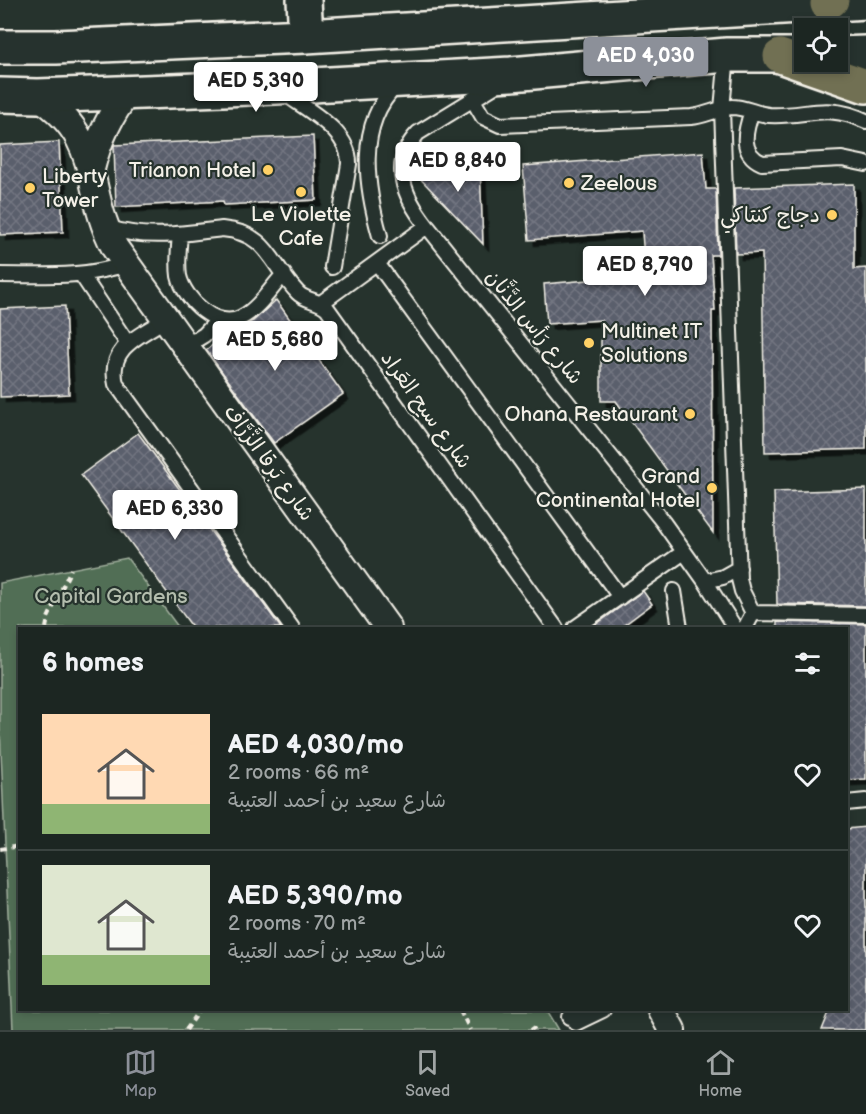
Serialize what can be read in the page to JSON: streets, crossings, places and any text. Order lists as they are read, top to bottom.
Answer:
{
  "streets": {
    "street": ["شارع بَرقا الزَّرَّاف"],
    "lane": ["شارع رَأس الدَّنَّان", "شارع سيح العَراد"]
  },
  "crossings": [
    ["شارع سيح العَراد", "شارع بَرقا الزَّرَّاف"]
  ],
  "parks": ["Capital Gardens"],
  "places": [
    "Trianon Hotel",
    "Zeelous",
    "Liberty Tower",
    "Le Violette Cafe",
    "دجاج كنتاكي",
    "Multinet IT Solutions",
    "Ohana Restaurant",
    "Grand Continental Hotel"
  ],
  "page": {
    "price": [
      "AED 4,030",
      "AED 5,390",
      "AED 8,840",
      "AED 8,790",
      "AED 5,680",
      "AED 6,330"
    ],
    "heading": "6 homes",
    "list": [
      {
        "name": "AED 4,030/mo",
        "note": "2 rooms · 66 m² · شارع سعيد بن أحمد العتيبة"
      },
      {
        "name": "AED 5,390/mo",
        "note": "2 rooms · 70 m² · شارع سعيد بن أحمد العتيبة"
      }
    ],
    "tabs": ["Map", "Saved", "Home"]
  }
}
